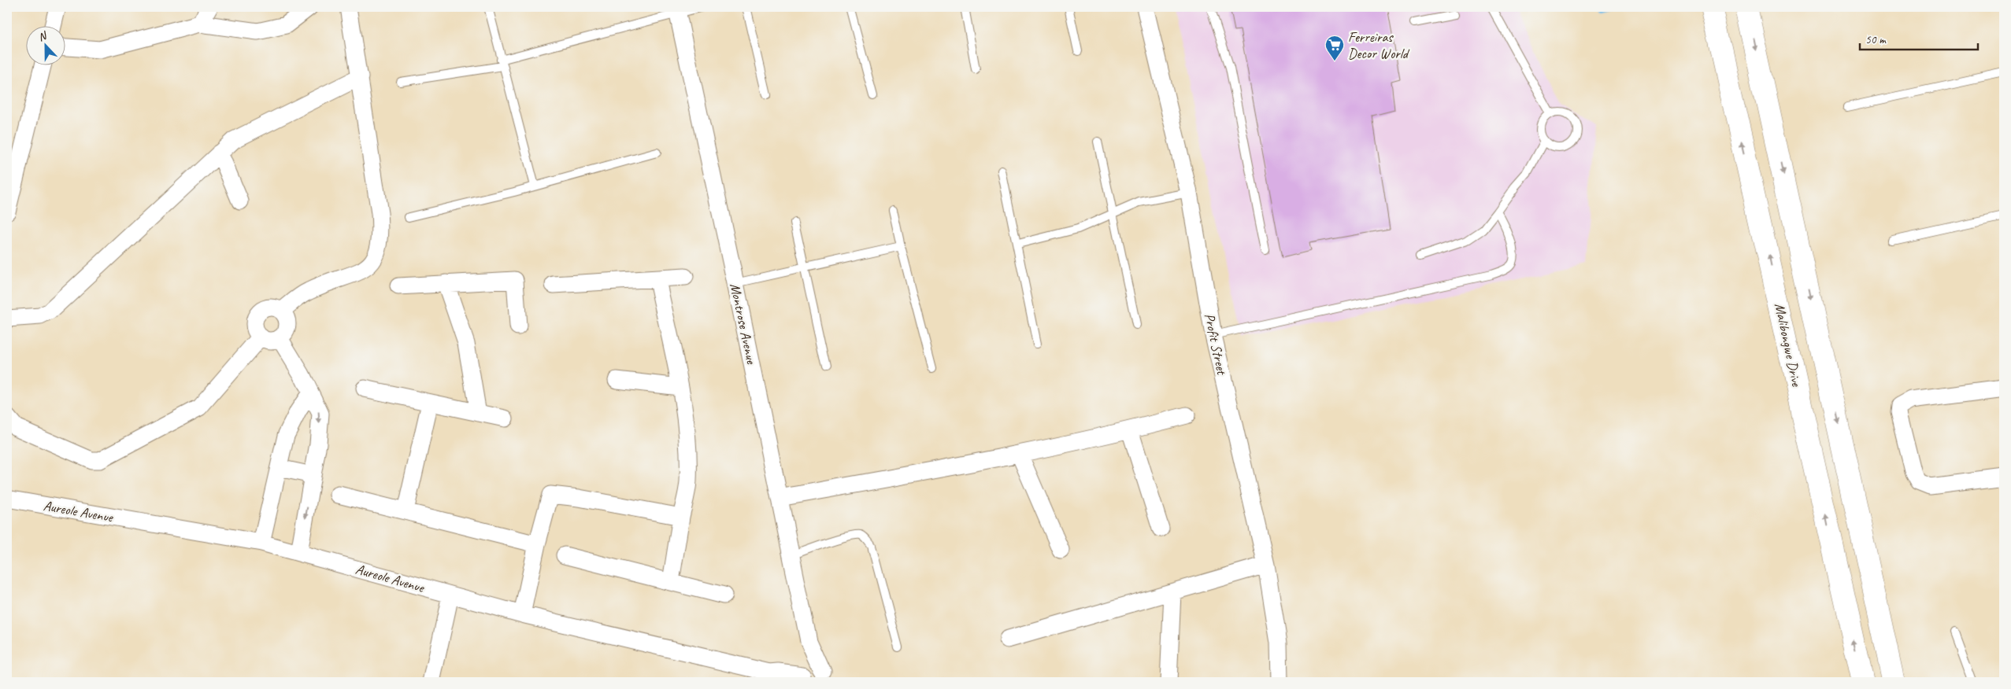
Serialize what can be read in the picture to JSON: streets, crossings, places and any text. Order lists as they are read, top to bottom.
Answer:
{
  "streets": {
    "main road": ["Malibongwe Drive"],
    "street": ["Montrose Avenue", "Profit Street", "Aureole Avenue"]
  },
  "crossings": [
    ["Montrose Avenue", "Aureole Avenue"]
  ],
  "places": {
    "supermarket": ["Ferreiras Decor World"]
  },
  "scale_bar": "50 m",
  "north": "top"
}
